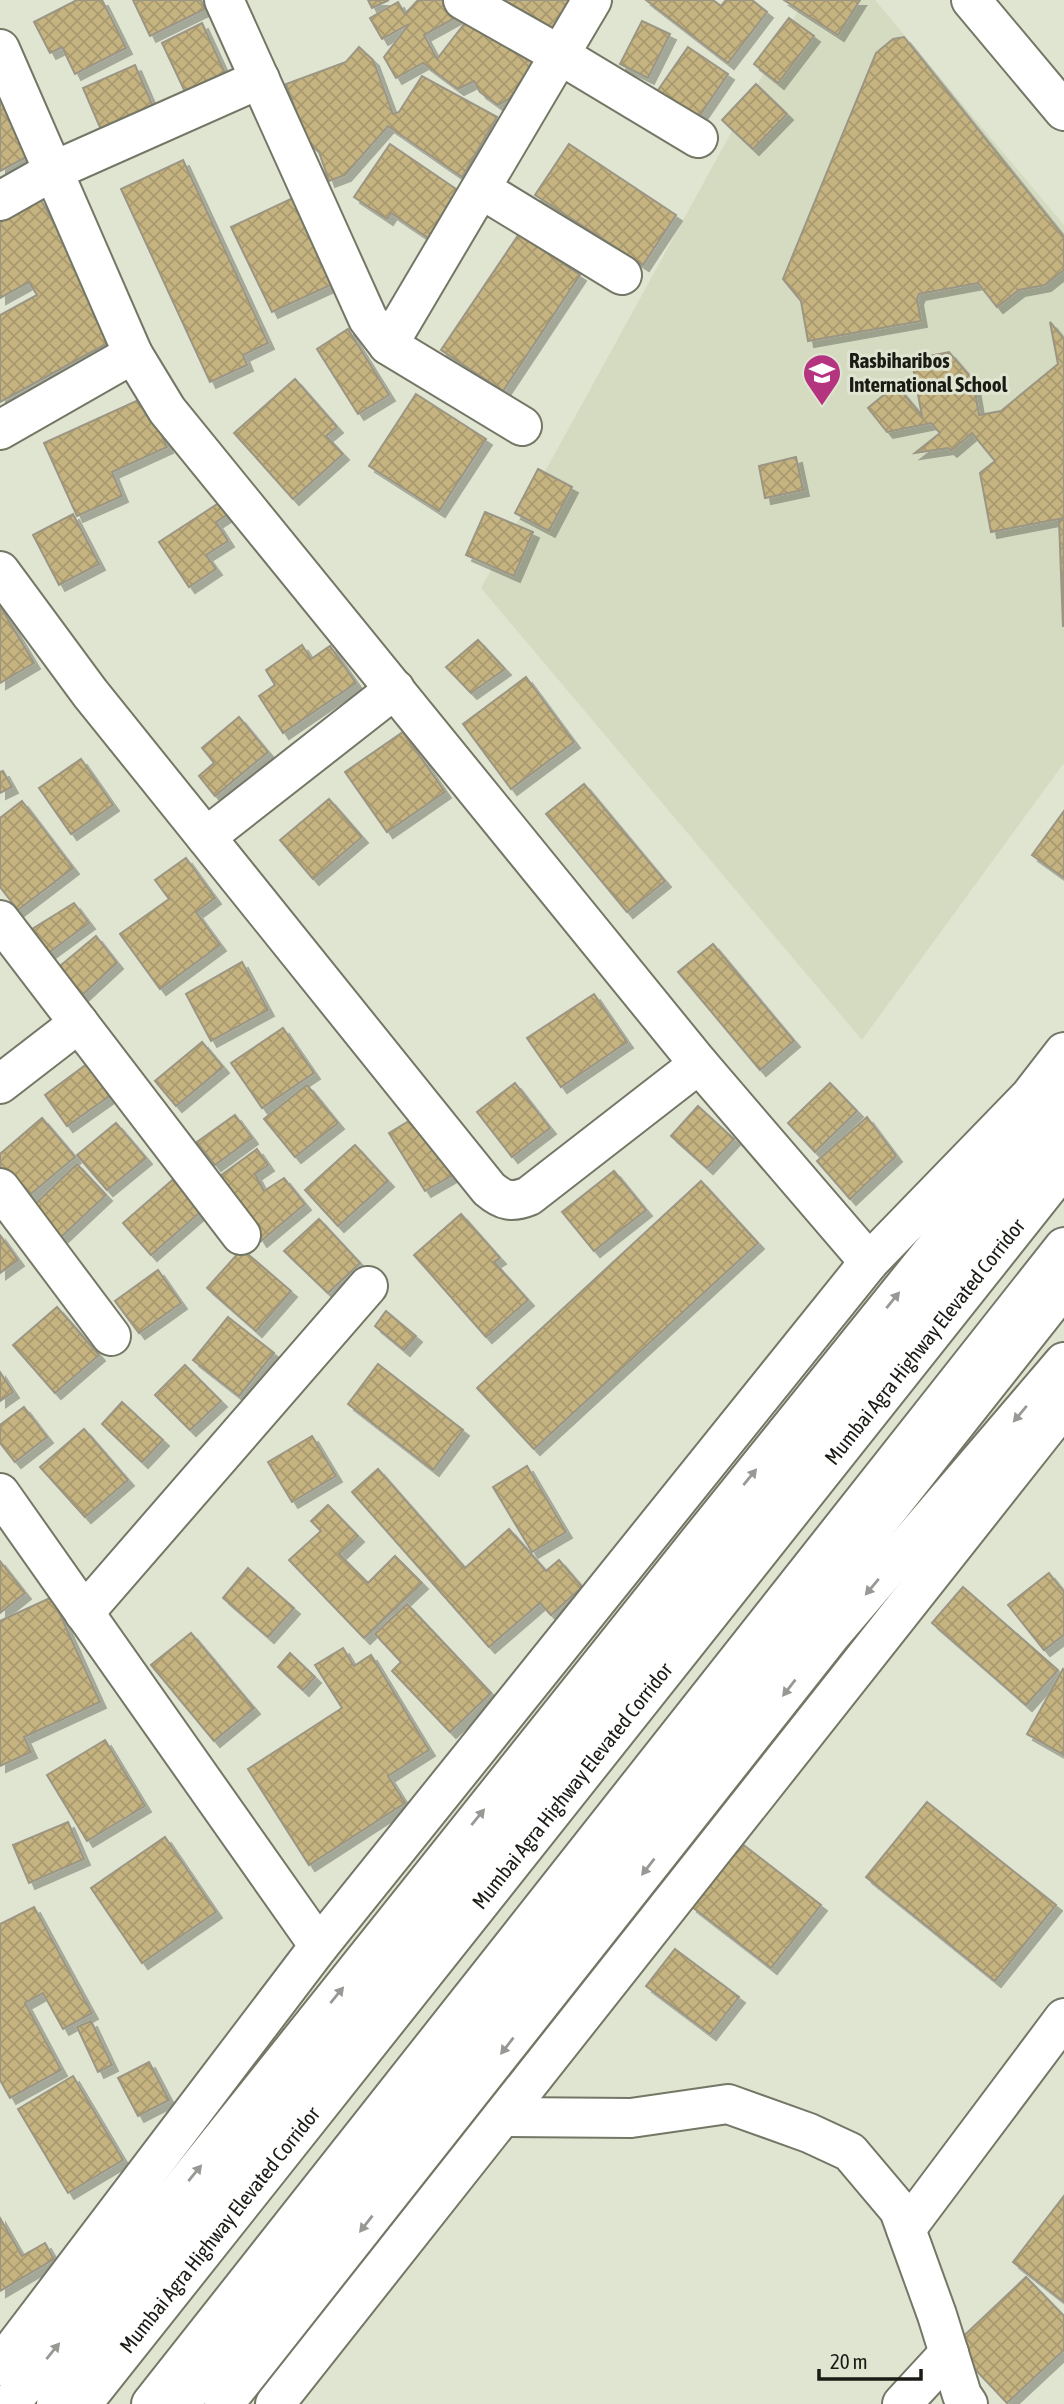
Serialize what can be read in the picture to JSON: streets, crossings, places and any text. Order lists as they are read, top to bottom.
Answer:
{
  "streets": {
    "main road": ["Mumbai Agra Highway Elevated Corridor"]
  },
  "places": {
    "school or university": ["Rasbiharibos International School"]
  },
  "scale_bar": "20 m"
}
